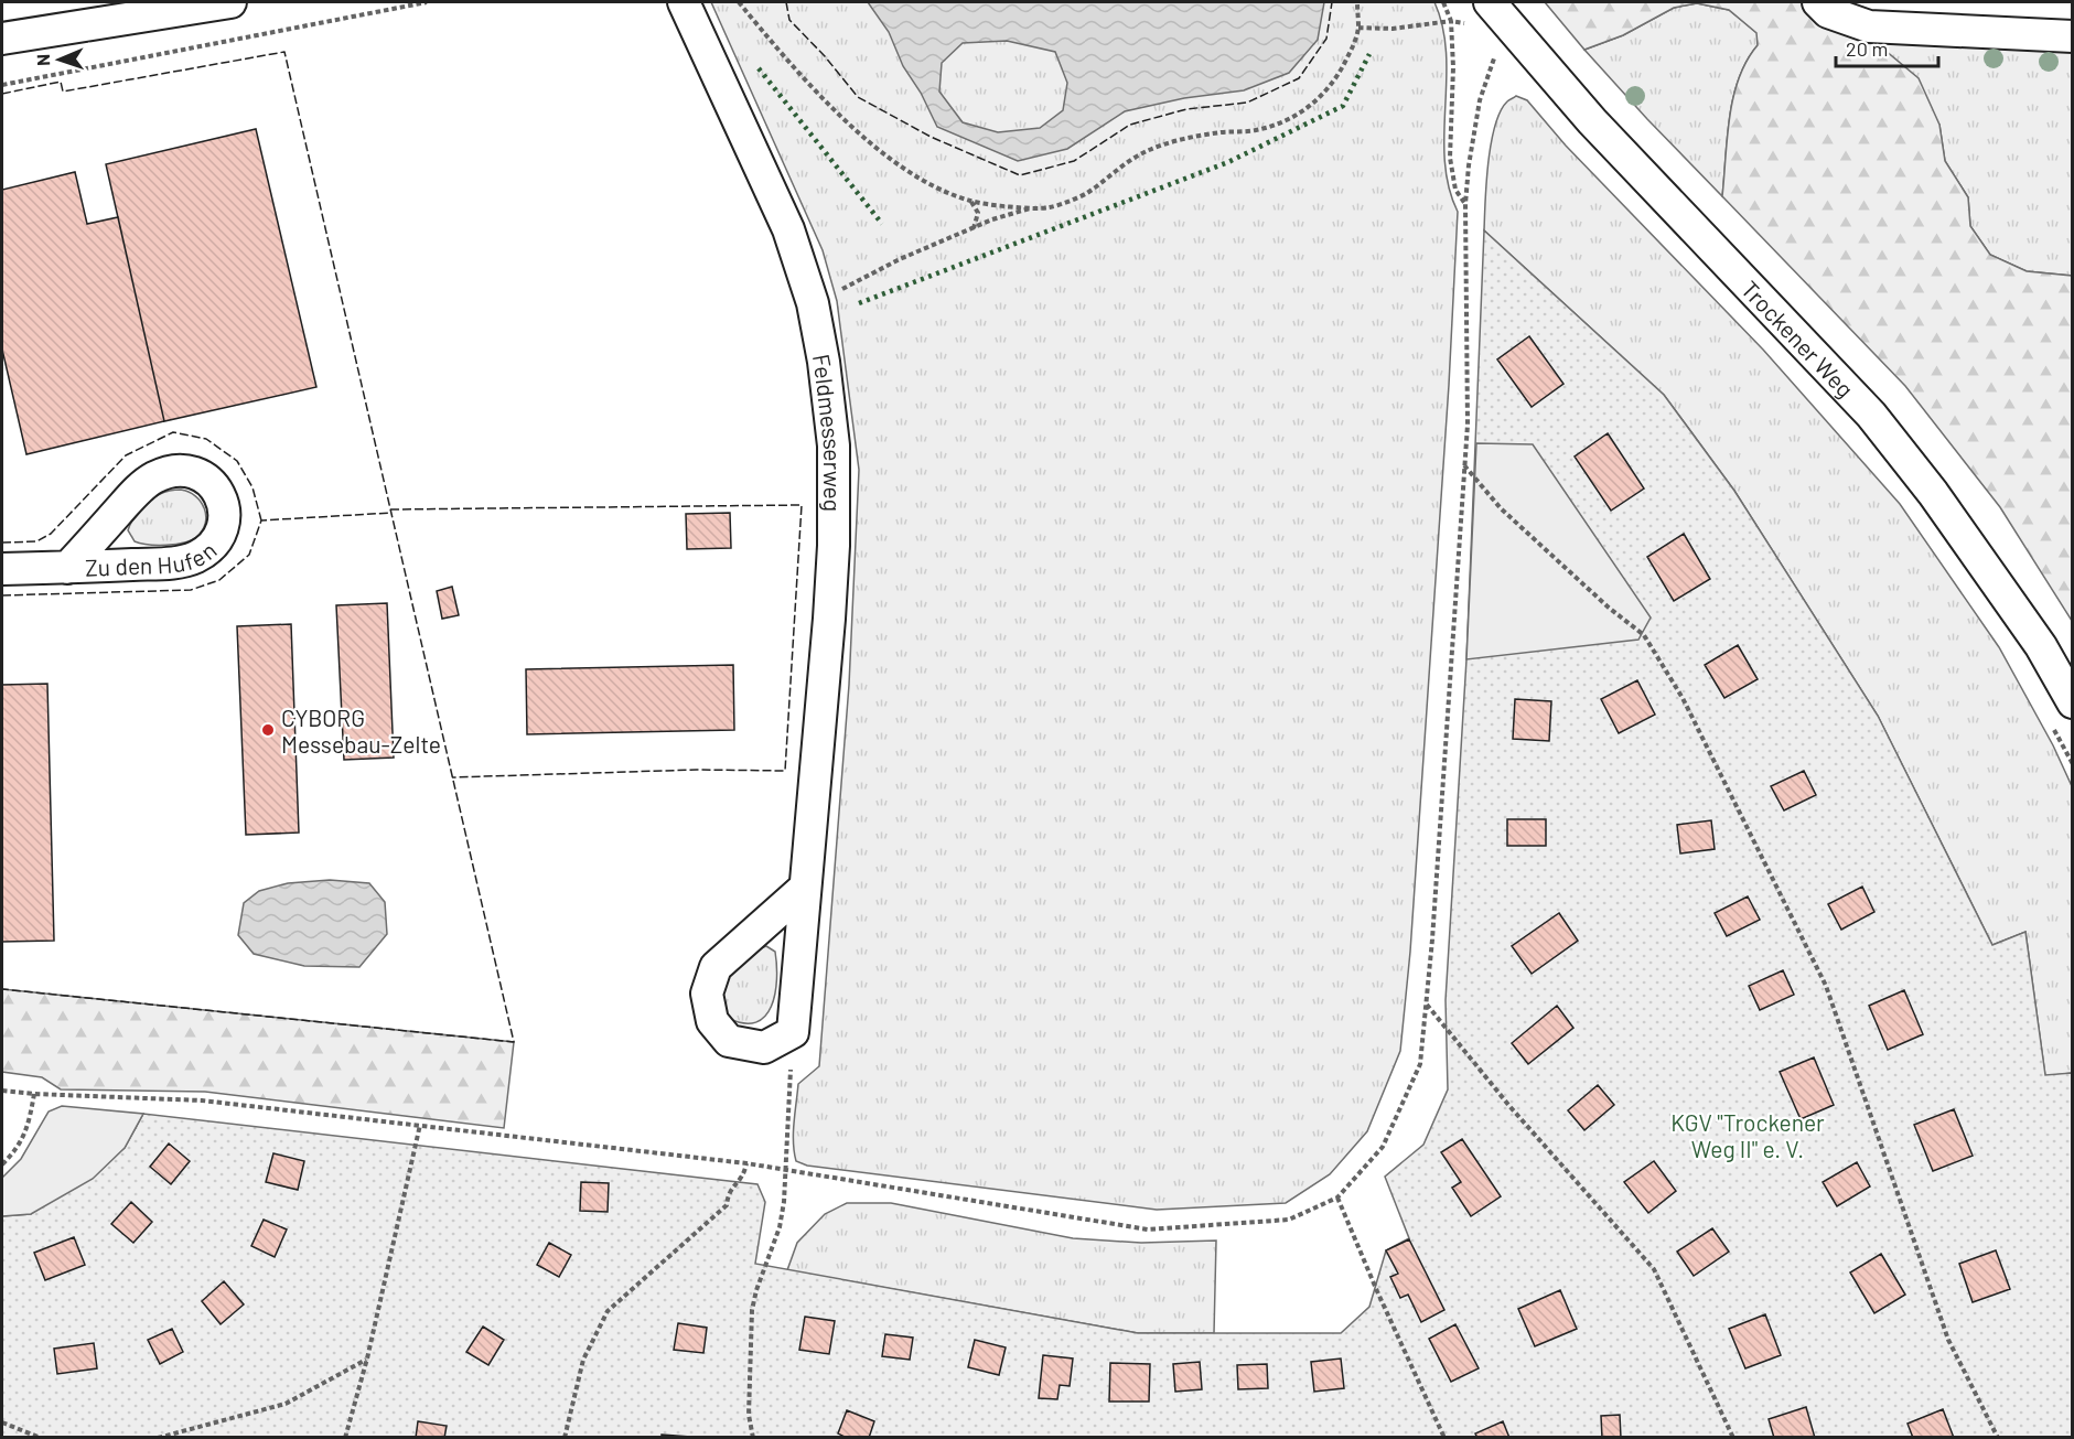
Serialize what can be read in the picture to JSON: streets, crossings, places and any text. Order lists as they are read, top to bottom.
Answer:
{
  "streets": {
    "street": ["Trockener Weg", "Feldmesserweg", "Zu den Hufen"]
  },
  "parks": ["KGV \"Trockener Weg II\" e. V."],
  "places": ["CYBORG Messebau-Zelte"],
  "scale_bar": "20 m",
  "north": "left"
}
